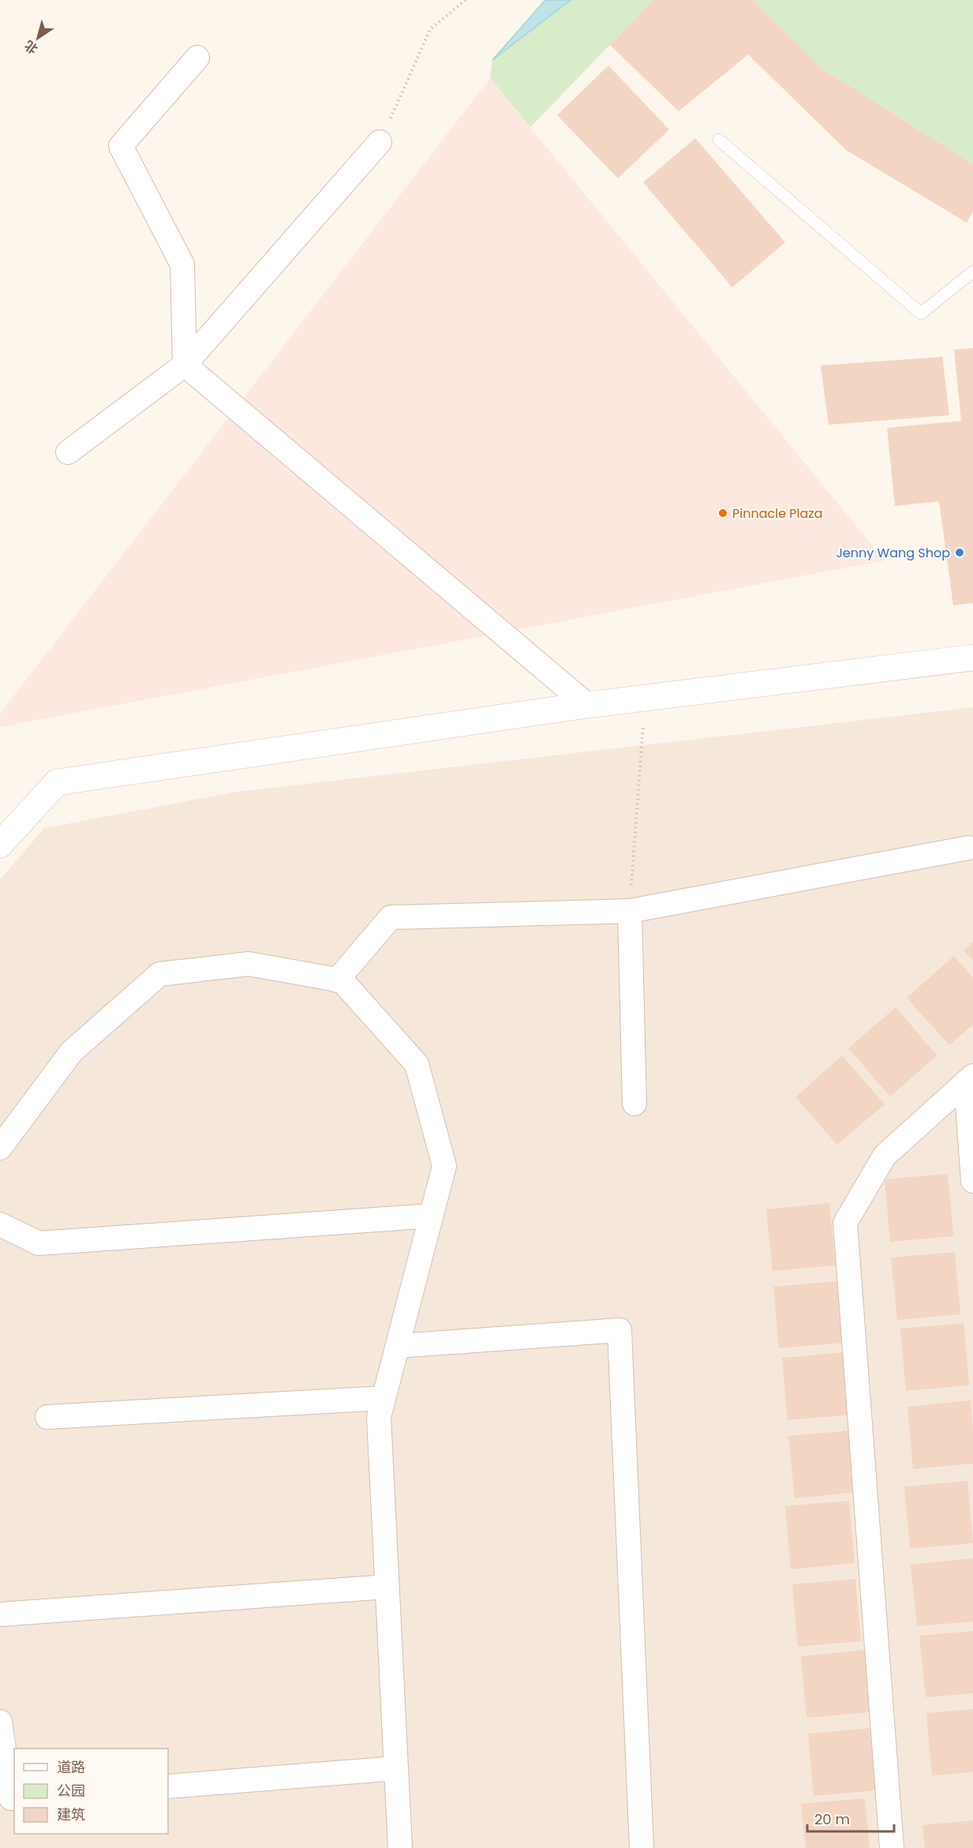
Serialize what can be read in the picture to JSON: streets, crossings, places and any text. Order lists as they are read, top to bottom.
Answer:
{
  "places": ["Pinnacle Plaza", "Jenny Wang Shop"],
  "legend": ["道路", "公园", "建筑"],
  "scale_bar": "20 m",
  "north": "bottom left"
}
